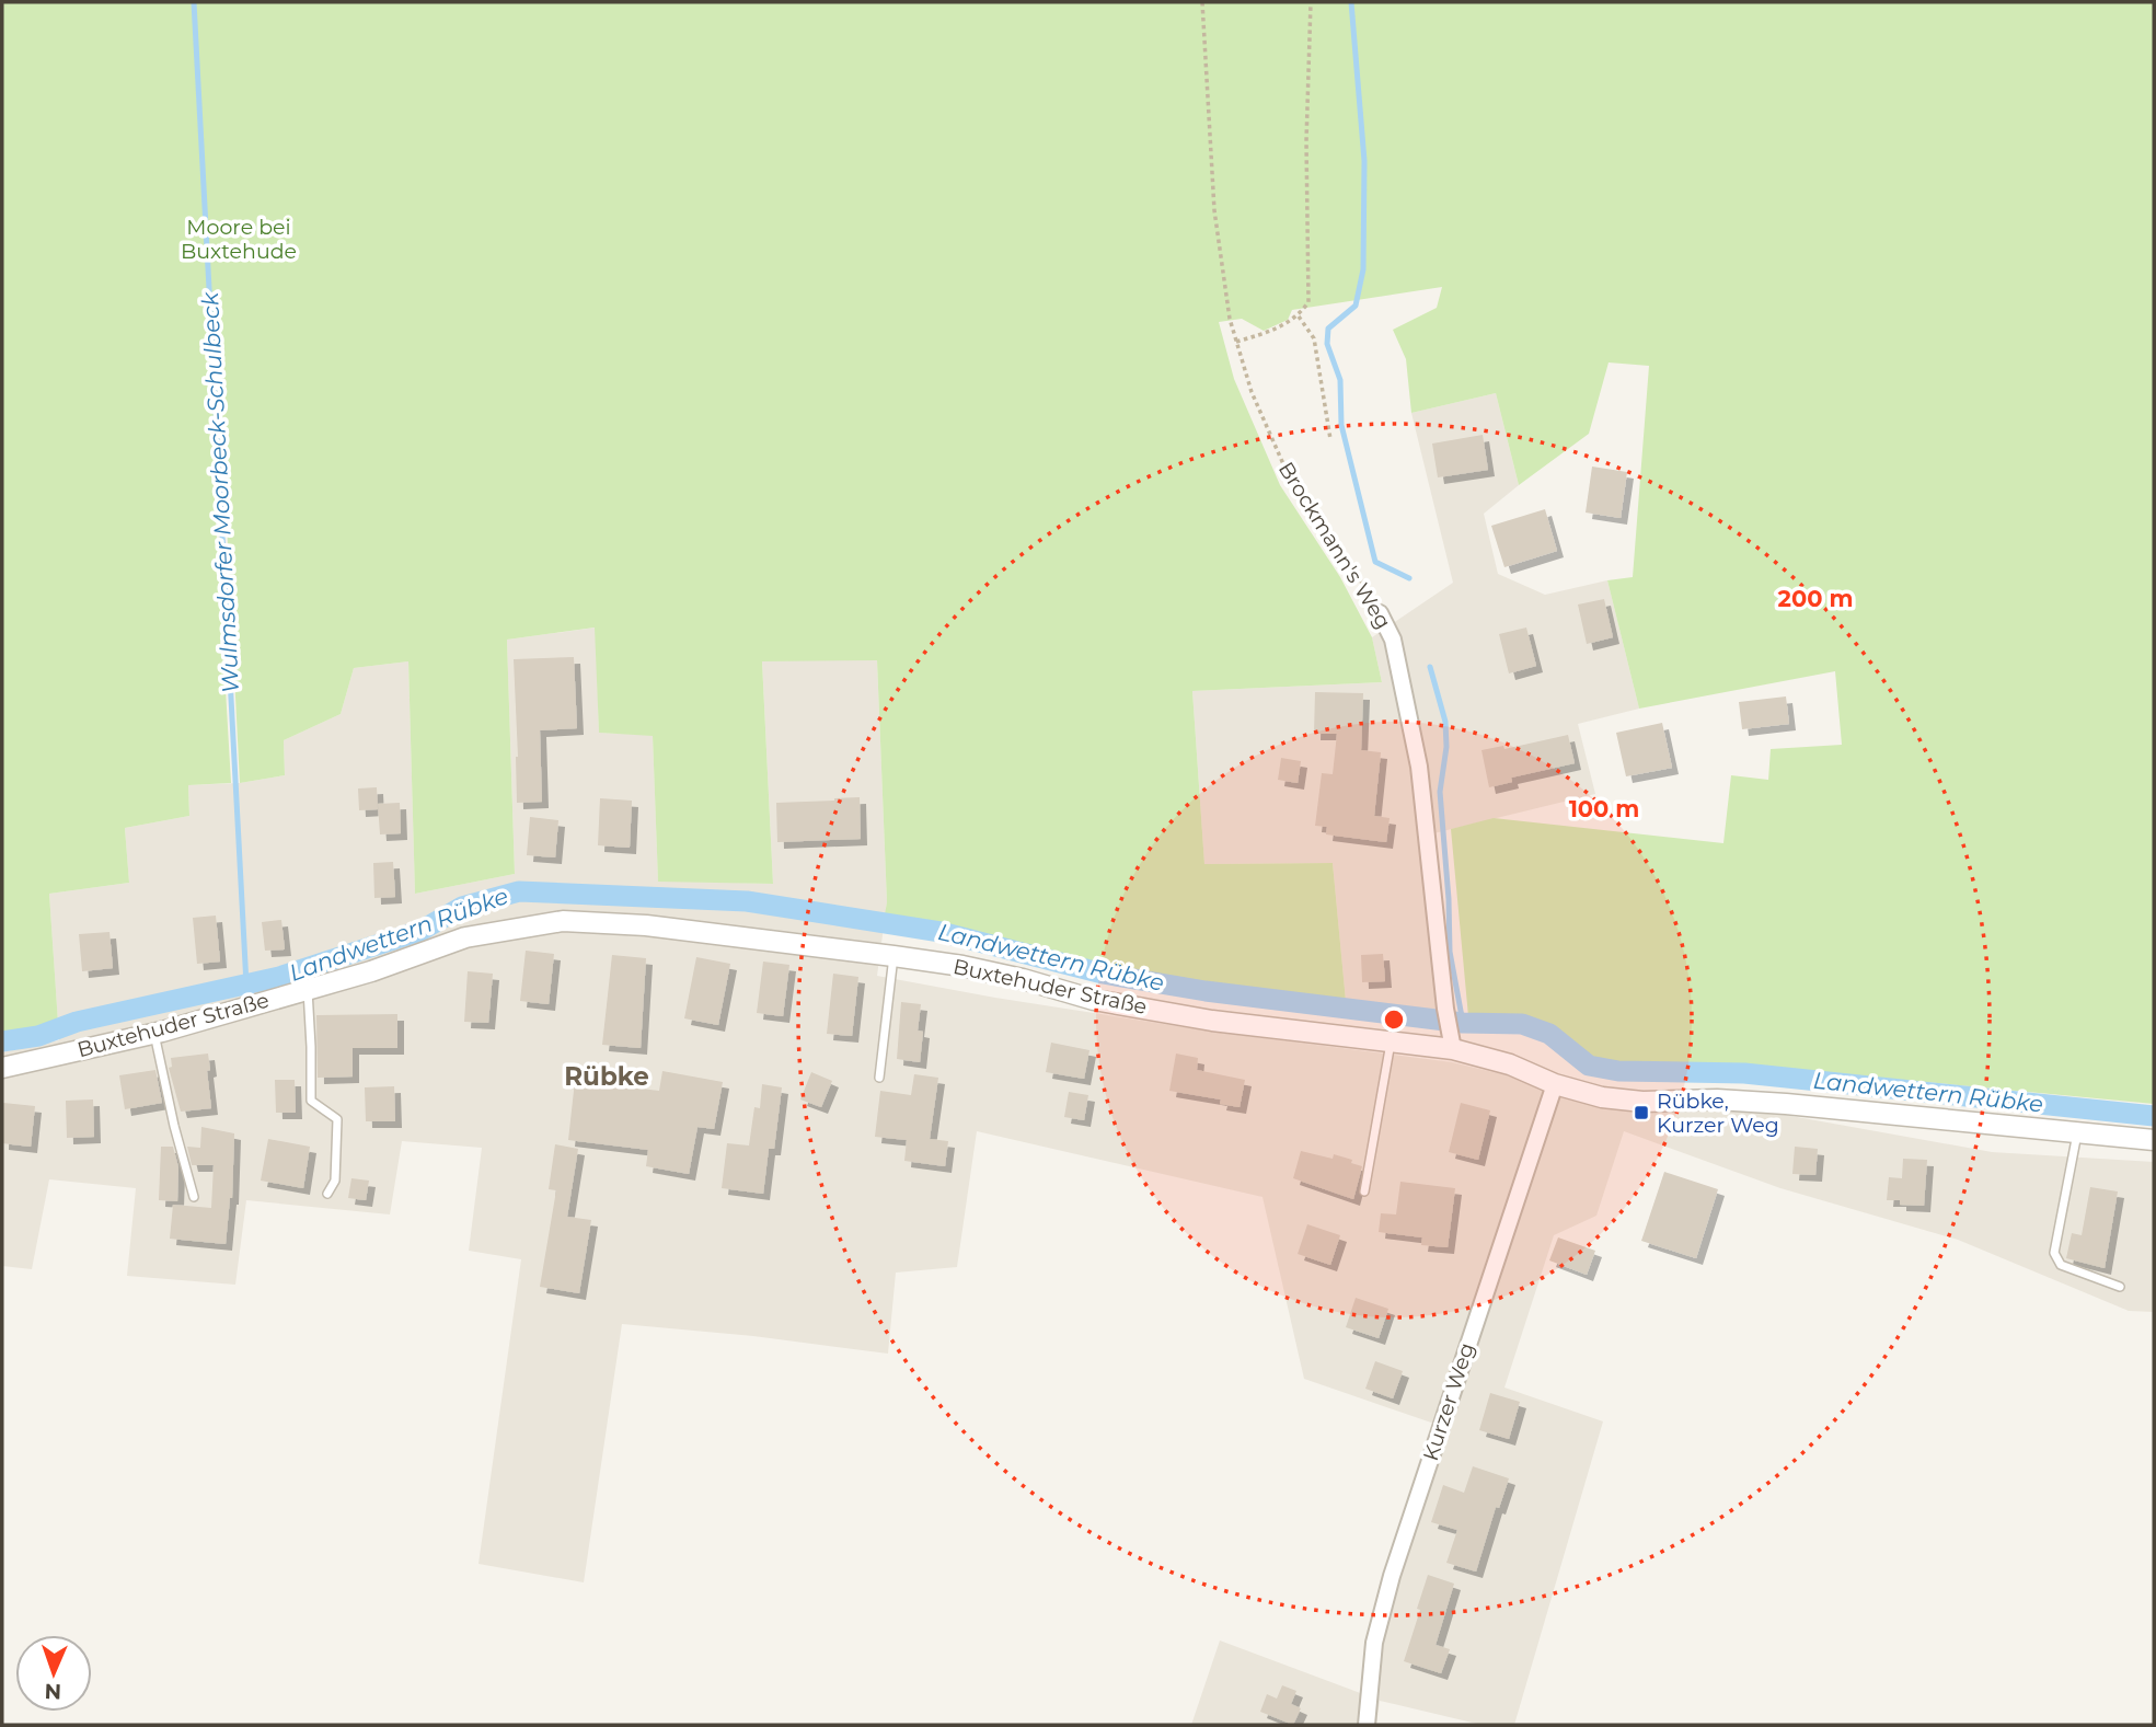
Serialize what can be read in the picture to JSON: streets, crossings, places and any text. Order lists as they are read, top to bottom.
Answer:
{
  "streets": {
    "street": ["Brockmann's Weg", "Buxtehuder Straße", "Kurzer Weg"]
  },
  "crossings": [
    ["Brockmann's Weg", "Buxtehuder Straße"],
    ["Buxtehuder Straße", "Kurzer Weg"]
  ],
  "districts": ["Rübke"],
  "water": ["Wulmsdorfer Moorbeck-Schulbeck", "Landwettern Rübke"],
  "parks": ["Moore bei Buxtehude"],
  "places": {
    "transit": ["Rübke, Kurzer Weg"]
  },
  "north": "bottom",
  "rings": ["200 m", "100 m"]
}
